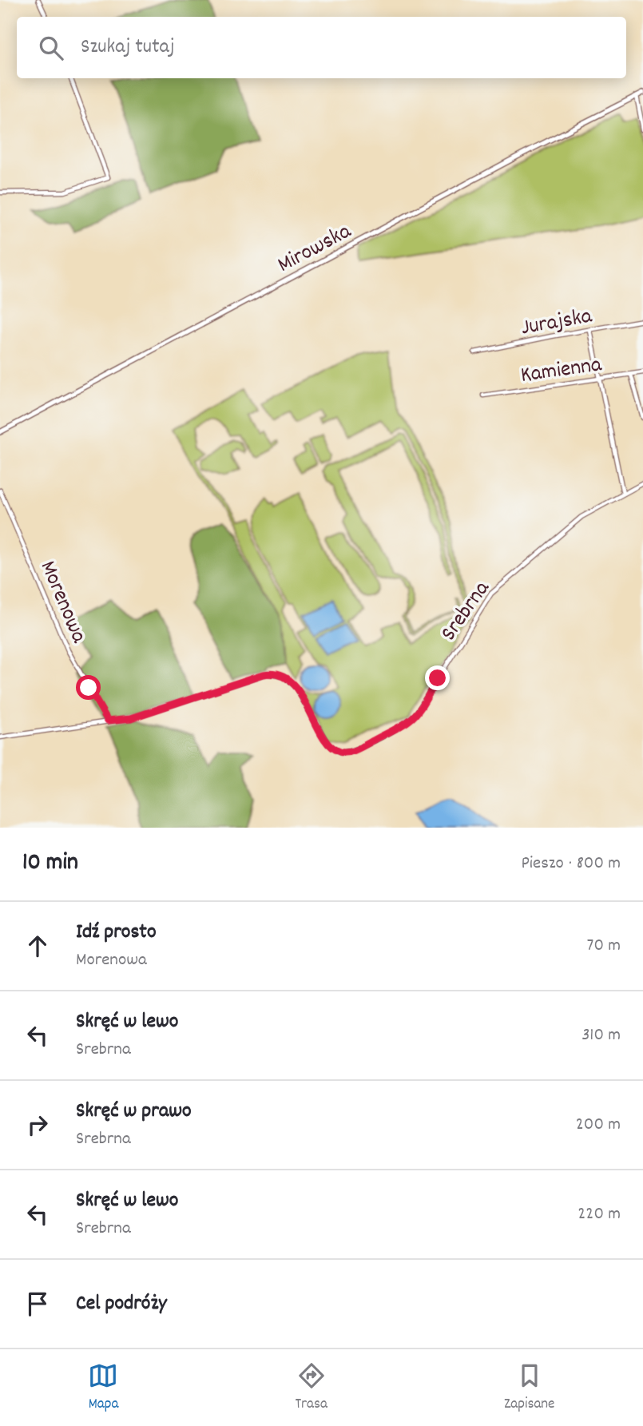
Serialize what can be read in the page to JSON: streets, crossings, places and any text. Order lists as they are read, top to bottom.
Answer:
{
  "streets": {
    "street": [
      "Mirowska",
      "Jurajska",
      "Kamienna",
      "Morenowa",
      "Srebrna"
    ]
  },
  "crossings": [
    ["Morenowa", "Srebrna"]
  ],
  "page": {
    "search": "Szukaj tutaj",
    "heading": ["10 min", "Pieszo · 800 m"],
    "list": [
      ["Idź prosto", "Morenowa", "70 m"],
      ["Skręć w lewo", "Srebrna", "310 m"],
      ["Skręć w prawo", "Srebrna", "200 m"],
      ["Skręć w lewo", "Srebrna", "220 m"],
      "Cel podróży"
    ],
    "nav": ["Mapa", "Trasa", "Zapisane"]
  }
}
